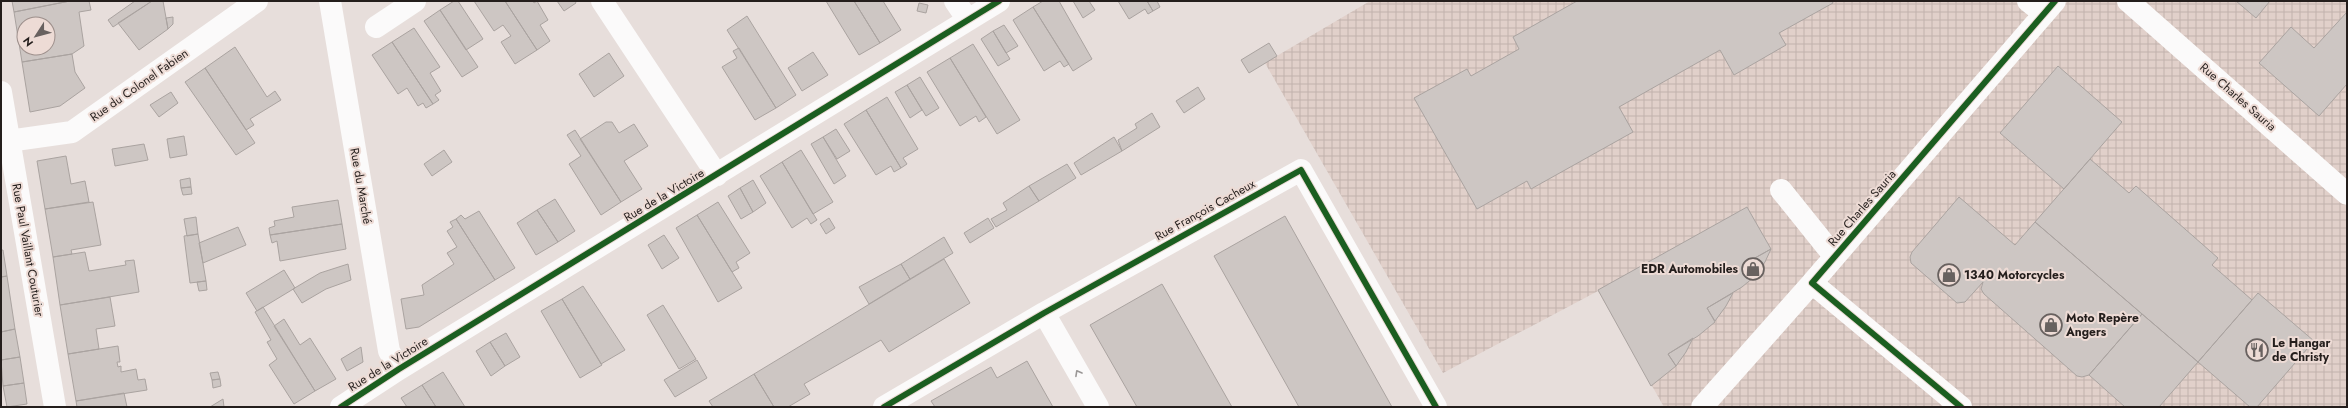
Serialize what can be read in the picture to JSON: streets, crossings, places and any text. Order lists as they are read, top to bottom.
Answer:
{
  "streets": {
    "street": [
      "Rue du Colonel Fabien",
      "Rue Charles Sauria",
      "Rue du Marché",
      "Rue de la Victoire",
      "Rue François Cacheux",
      "Rue Paul Vaillant Couturier"
    ]
  },
  "crossings": [
    ["Rue du Colonel Fabien", "Rue Paul Vaillant Couturier"],
    ["Rue du Marché", "Rue de la Victoire"]
  ],
  "places": {
    "shop": ["EDR Automobiles", "1340 Motorcycles", "Moto Repère Angers"],
    "restaurant": ["Le Hangar de Christy"]
  },
  "north": "bottom left"
}
